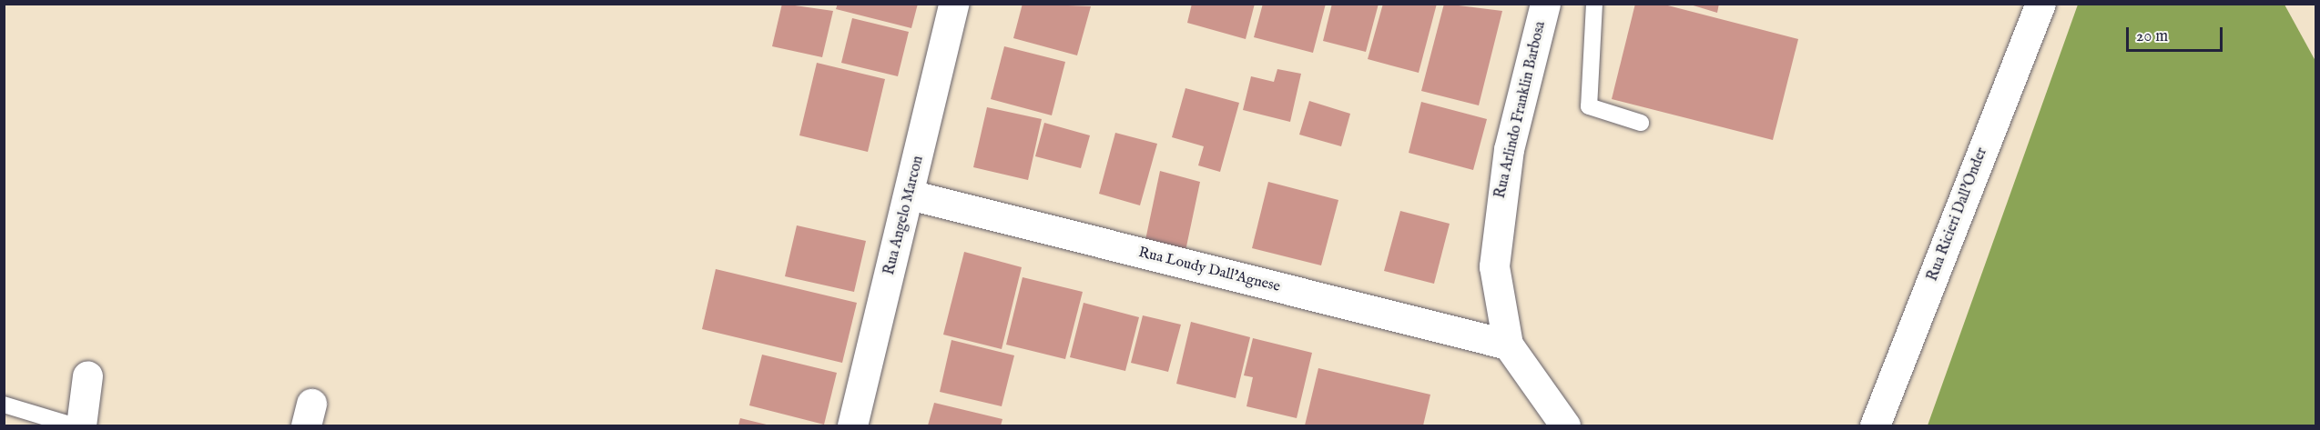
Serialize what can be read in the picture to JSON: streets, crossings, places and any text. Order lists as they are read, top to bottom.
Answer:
{
  "streets": {
    "street": [
      "Rua Arlindo Franklin Barbosa",
      "Rua Ricieri Dall'Onder",
      "Rua Angelo Marcon",
      "Rua Loudy Dall'Agnese"
    ]
  },
  "crossings": [
    ["Rua Arlindo Franklin Barbosa", "Rua Loudy Dall'Agnese"],
    ["Rua Angelo Marcon", "Rua Loudy Dall'Agnese"]
  ],
  "scale_bar": "20 m"
}
